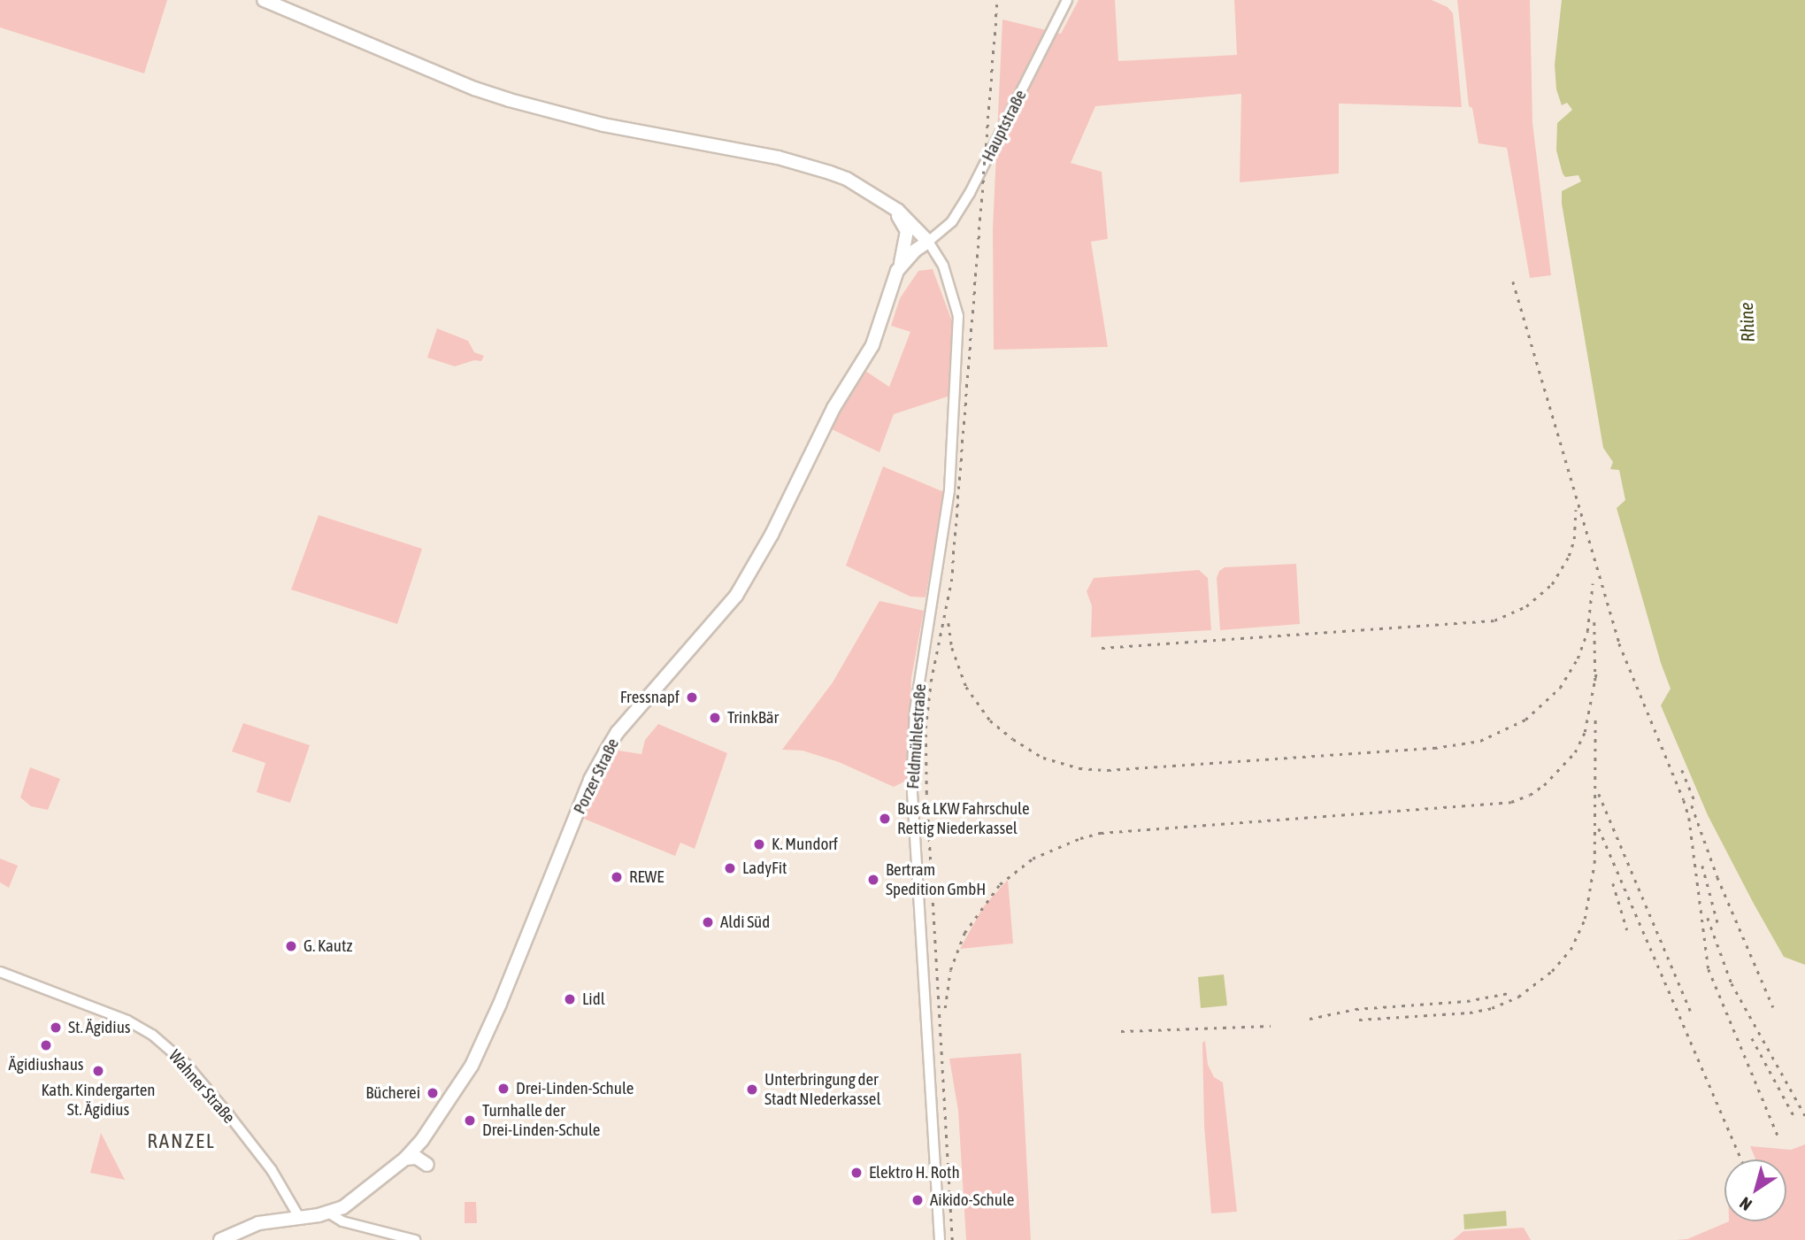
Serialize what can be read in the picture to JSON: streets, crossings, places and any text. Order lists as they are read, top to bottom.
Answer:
{
  "streets": {
    "main road": ["Porzer Straße"],
    "street": ["Hauptstraße", "Feldmühlestraße", "Wahner Straße"]
  },
  "crossings": [
    ["Hauptstraße", "Feldmühlestraße"],
    ["Hauptstraße", "Porzer Straße"],
    ["Feldmühlestraße", "Porzer Straße"],
    ["Porzer Straße", "Wahner Straße"]
  ],
  "districts": ["RANZEL"],
  "water": ["Rhine"],
  "places": [
    "Fressnapf",
    "TrinkBär",
    "Bus & LKW Fahrschule Rettig Niederkassel",
    "K. Mundorf",
    "LadyFit",
    "REWE",
    "Bertram Spedition GmbH",
    "Aldi Süd",
    "G. Kautz",
    "Lidl",
    "St. Ägidius",
    "Ägidiushaus",
    "Kath. Kindergarten St. Ägidius",
    "Drei-Linden-Schule",
    "Unterbringung der Stadt NIederkassel",
    "Bücherei",
    "Turnhalle der Drei-Linden-Schule",
    "Elektro H. Roth",
    "Aikido-Schule"
  ],
  "north": "bottom left"
}
